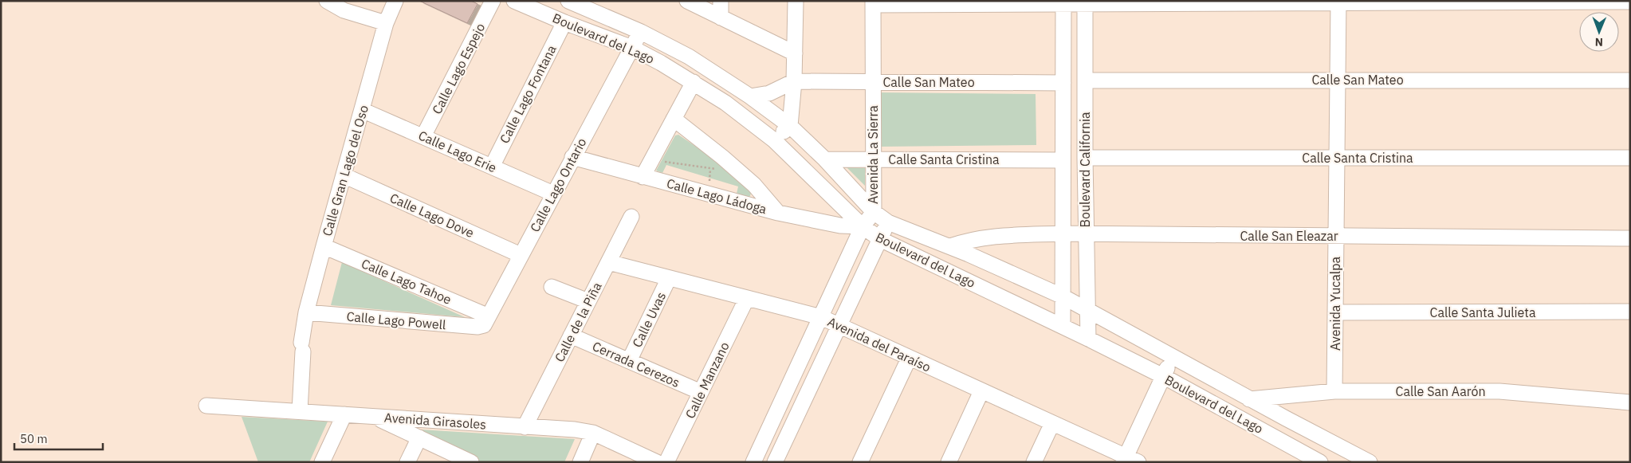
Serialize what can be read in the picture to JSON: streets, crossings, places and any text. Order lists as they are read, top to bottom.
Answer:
{
  "streets": {
    "street": [
      "Boulevard del Lago",
      "Calle Lago Espejo",
      "Calle San Mateo",
      "Calle Lago Fontana",
      "Calle Lago Erie",
      "Avenida La Sierra",
      "Calle Santa Cristina",
      "Boulevard California",
      "Calle Gran Lago del Oso",
      "Calle Lago Ontario",
      "Calle Lago Ládoga",
      "Calle Lago Dove",
      "Calle San Eleazar",
      "Calle Lago Tahoe",
      "Avenida Yucalpa",
      "Calle Santa Julieta",
      "Calle Uvas",
      "Calle Lago Powell",
      "Calle de la Piña",
      "Avenida del Paraíso",
      "Cerrada Cerezos",
      "Calle Manzano",
      "Calle San Aarón",
      "Avenida Girasoles"
    ]
  },
  "crossings": [
    ["Boulevard del Lago", "Calle Lago Fontana"],
    ["Boulevard del Lago", "Avenida La Sierra"],
    ["Boulevard del Lago", "Calle Santa Cristina"],
    ["Boulevard del Lago", "Boulevard California"],
    ["Boulevard del Lago", "Calle Lago Ontario"],
    ["Boulevard del Lago", "Calle Lago Ládoga"],
    ["Boulevard del Lago", "Calle San Eleazar"],
    ["Boulevard del Lago", "Calle San Aarón"],
    ["Calle Lago Espejo", "Calle Lago Erie"],
    ["Calle San Mateo", "Avenida La Sierra"],
    ["Calle San Mateo", "Boulevard California"],
    ["Calle San Mateo", "Avenida Yucalpa"],
    ["Calle Lago Fontana", "Calle Lago Erie"],
    ["Calle Lago Erie", "Calle Gran Lago del Oso"],
    ["Calle Lago Erie", "Calle Lago Ontario"],
    ["Avenida La Sierra", "Calle Santa Cristina"],
    ["Calle Santa Cristina", "Boulevard California"],
    ["Calle Santa Cristina", "Avenida Yucalpa"],
    ["Boulevard California", "Calle San Eleazar"],
    ["Calle Gran Lago del Oso", "Calle Lago Dove"],
    ["Calle Gran Lago del Oso", "Calle Lago Tahoe"],
    ["Calle Gran Lago del Oso", "Calle Lago Powell"],
    ["Calle Gran Lago del Oso", "Avenida Girasoles"],
    ["Calle Lago Ontario", "Calle Lago Ládoga"],
    ["Calle Lago Ontario", "Calle Lago Dove"],
    ["Calle Lago Ontario", "Calle Lago Tahoe"],
    ["Calle Lago Ontario", "Calle Lago Powell"],
    ["Calle San Eleazar", "Avenida Yucalpa"],
    ["Calle Lago Tahoe", "Calle Lago Powell"],
    ["Avenida Yucalpa", "Calle Santa Julieta"],
    ["Avenida Yucalpa", "Calle San Aarón"],
    ["Calle Uvas", "Avenida del Paraíso"],
    ["Calle Uvas", "Cerrada Cerezos"],
    ["Calle de la Piña", "Avenida del Paraíso"],
    ["Calle de la Piña", "Cerrada Cerezos"],
    ["Calle de la Piña", "Avenida Girasoles"],
    ["Avenida del Paraíso", "Calle Manzano"],
    ["Cerrada Cerezos", "Calle Manzano"]
  ],
  "scale_bar": "50 m",
  "north": "bottom"
}
